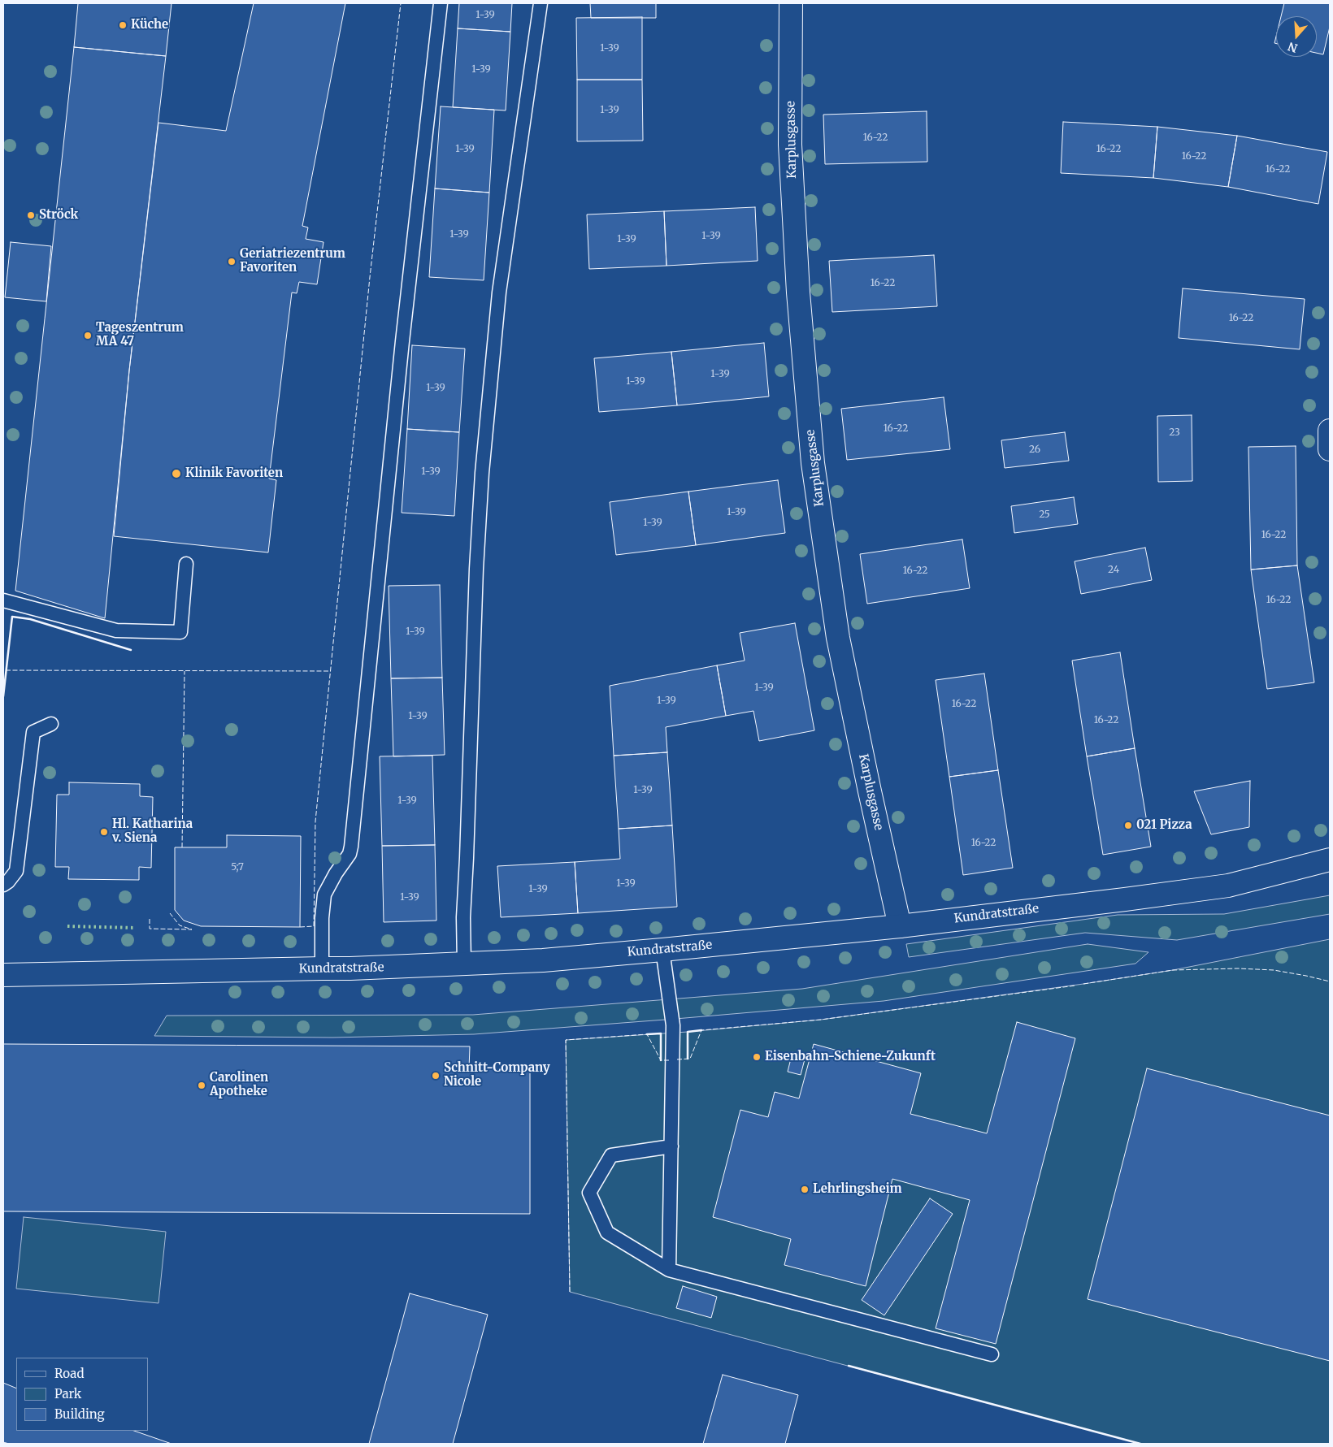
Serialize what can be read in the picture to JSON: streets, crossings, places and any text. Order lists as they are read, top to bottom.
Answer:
{
  "streets": {
    "street": ["Karplusgasse", "Kundratstraße"]
  },
  "crossings": [
    ["Karplusgasse", "Kundratstraße"]
  ],
  "places": [
    "Küche",
    "Ströck",
    "Geriatriezentrum Favoriten",
    "Tageszentrum MA 47",
    "Klinik Favoriten",
    "021 Pizza",
    "Hl. Katharina v. Siena",
    "Eisenbahn-Schiene-Zukunft",
    "Schnitt-Company Nicole",
    "Carolinen Apotheke",
    "Lehrlingsheim"
  ],
  "house_numbers": [
    "1-39",
    "1-39",
    "1-39",
    "1-39",
    "16-22",
    "1-39",
    "16-22",
    "16-22",
    "16-22",
    "1-39",
    "1-39",
    "1-39",
    "16-22",
    "16-22",
    "1-39",
    "1-39",
    "1-39",
    "16-22",
    "23",
    "26",
    "1-39",
    "1-39",
    "25",
    "1-39",
    "16-22",
    "24",
    "16-22",
    "16-22",
    "1-39",
    "1-39",
    "1-39",
    "16-22",
    "1-39",
    "16-22",
    "1-39",
    "1-39",
    "16-22",
    "5;7",
    "1-39",
    "1-39",
    "1-39"
  ],
  "legend": ["Road", "Park", "Building"],
  "north": "bottom"
}
